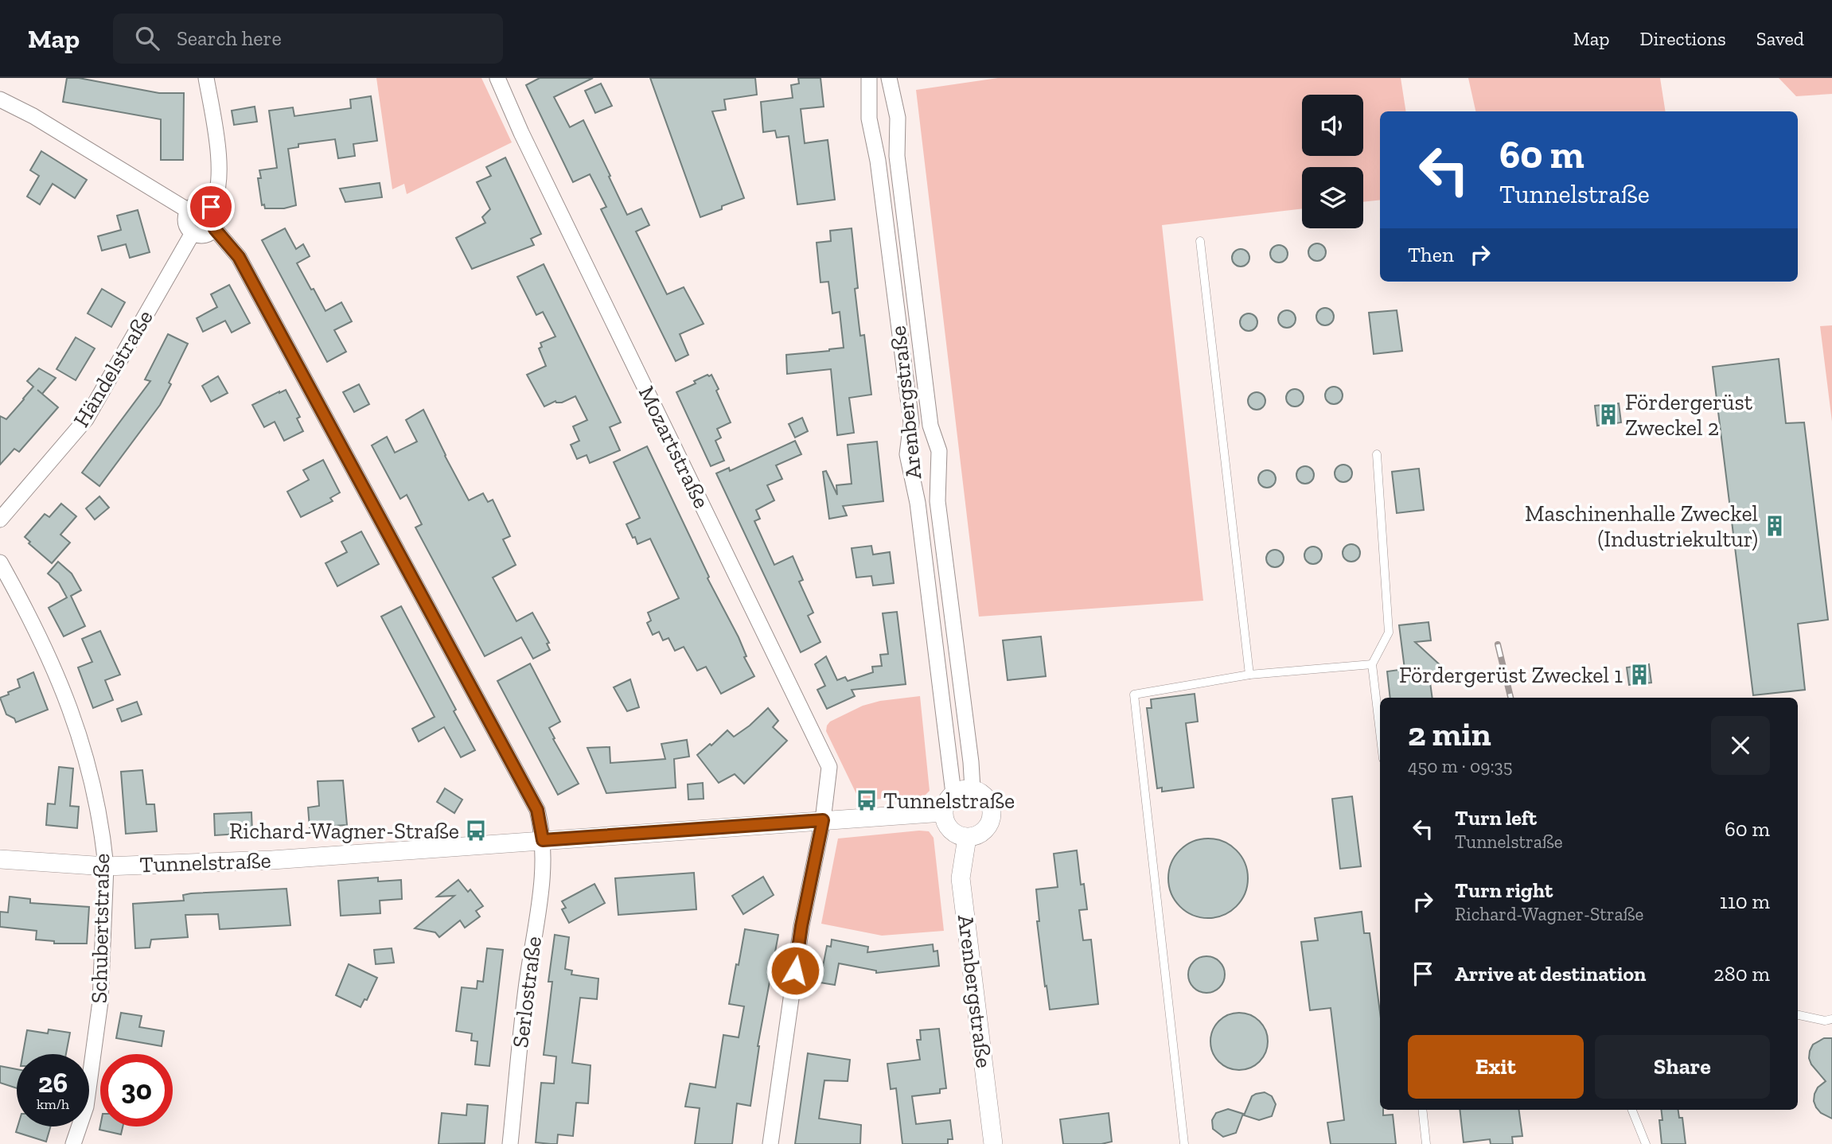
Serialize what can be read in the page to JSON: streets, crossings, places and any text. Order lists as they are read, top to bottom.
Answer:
{
  "streets": {
    "street": [
      "Händelstraße",
      "Arenbergstraße",
      "Mozartstraße",
      "Tunnelstraße",
      "Schubertstraße",
      "Serlostraße"
    ]
  },
  "crossings": [
    ["Arenbergstraße", "Tunnelstraße"],
    ["Mozartstraße", "Tunnelstraße"],
    ["Tunnelstraße", "Schubertstraße"],
    ["Tunnelstraße", "Serlostraße"]
  ],
  "places": {
    "building": ["Fördergerüst Zweckel 2", "Maschinenhalle Zweckel (Industriekultur)", "Fördergerüst Zweckel 1"],
    "bus stop": ["Tunnelstraße", "Richard-Wagner-Straße"]
  },
  "page": {
    "header": "Map",
    "search": "Search here",
    "nav": ["Map", "Directions", "Saved"],
    "turn": ["60 m", "Tunnelstraße"],
    "then": "Then",
    "heading": ["2 min", "450 m · 09:35"],
    "list": [
      {
        "name": "Turn left",
        "note": "Tunnelstraße",
        "value": "60 m"
      },
      {
        "name": "Turn right",
        "note": "Richard-Wagner-Straße",
        "value": "110 m"
      },
      {
        "name": "Arrive at destination",
        "value": "280 m"
      }
    ],
    "buttons": ["Exit", "Share"],
    "speed": "26 km/h",
    "limit": "30"
  }
}
